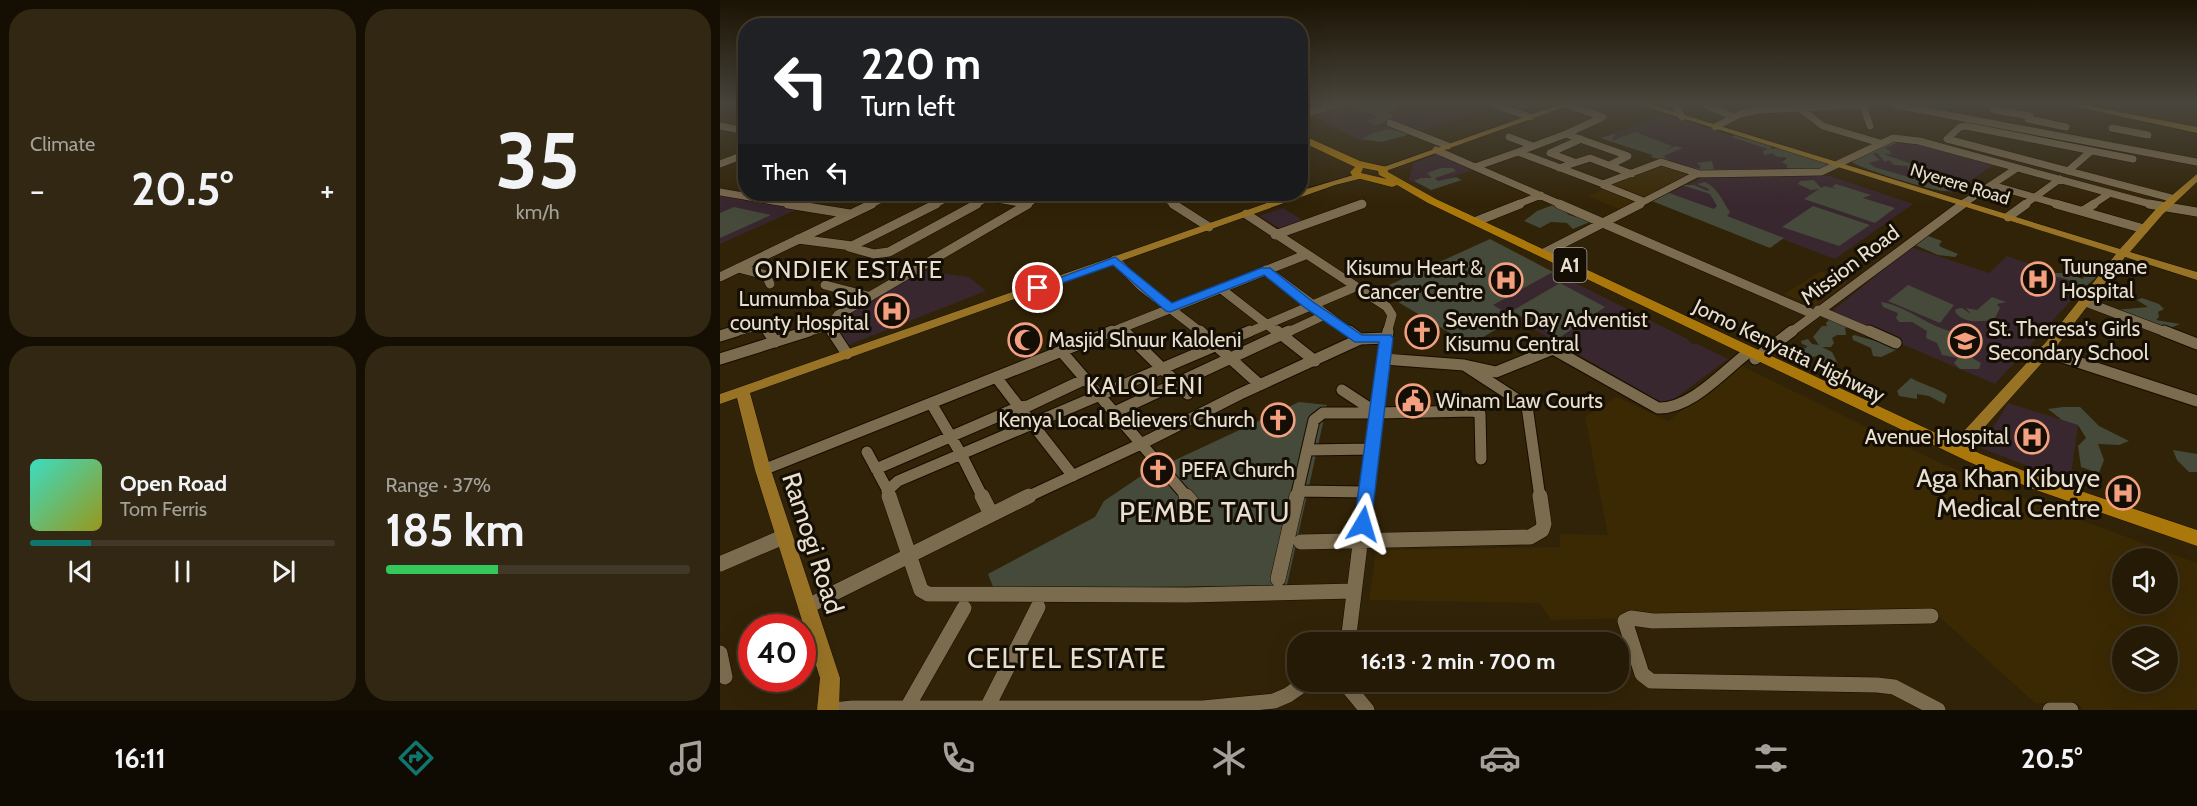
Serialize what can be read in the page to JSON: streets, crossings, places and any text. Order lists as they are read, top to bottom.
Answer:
{
  "streets": {
    "highway": ["A1", "Jomo Kenyatta Highway"],
    "main road": ["Nyerere Road", "Ramogi Road"],
    "street": ["Mission Road"]
  },
  "crossings": [
    ["Nyerere Road", "Mission Road"],
    ["Mission Road", "Jomo Kenyatta Highway"]
  ],
  "districts": [
    "ONDIEK ESTATE",
    "KALOLENI",
    "PEMBE TATU",
    "CELTEL ESTATE"
  ],
  "places": {
    "hospital": [
      "Tuungane Hospital",
      "Kisumu Heart & Cancer Centre",
      "Lumumba Sub county Hospital",
      "Avenue Hospital",
      "Aga Khan Kibuye Medical Centre"
    ],
    "church": ["Seventh Day Adventist Kisumu Central", "Kenya Local Believers Church", "PEFA Church"],
    "mosque": ["Masjid Slnuur Kaloleni"],
    "school or university": ["St. Theresa's Girls Secondary School"],
    "public building": ["Winam Law Courts"]
  },
  "page": {
    "tile": [
      "Climate",
      ["35", "km/h"],
      ["Range · 37%", "185 km"]
    ],
    "turn": ["220 m", "Turn left"],
    "then": "Then",
    "heat": ["−", "20.5°", "+"],
    "song": ["Open Road", "Tom Ferris"],
    "limit": "40",
    "trip": "16:13 · 2 min · 700 m",
    "tabs": ["16:11", "20.5°"]
  }
}
